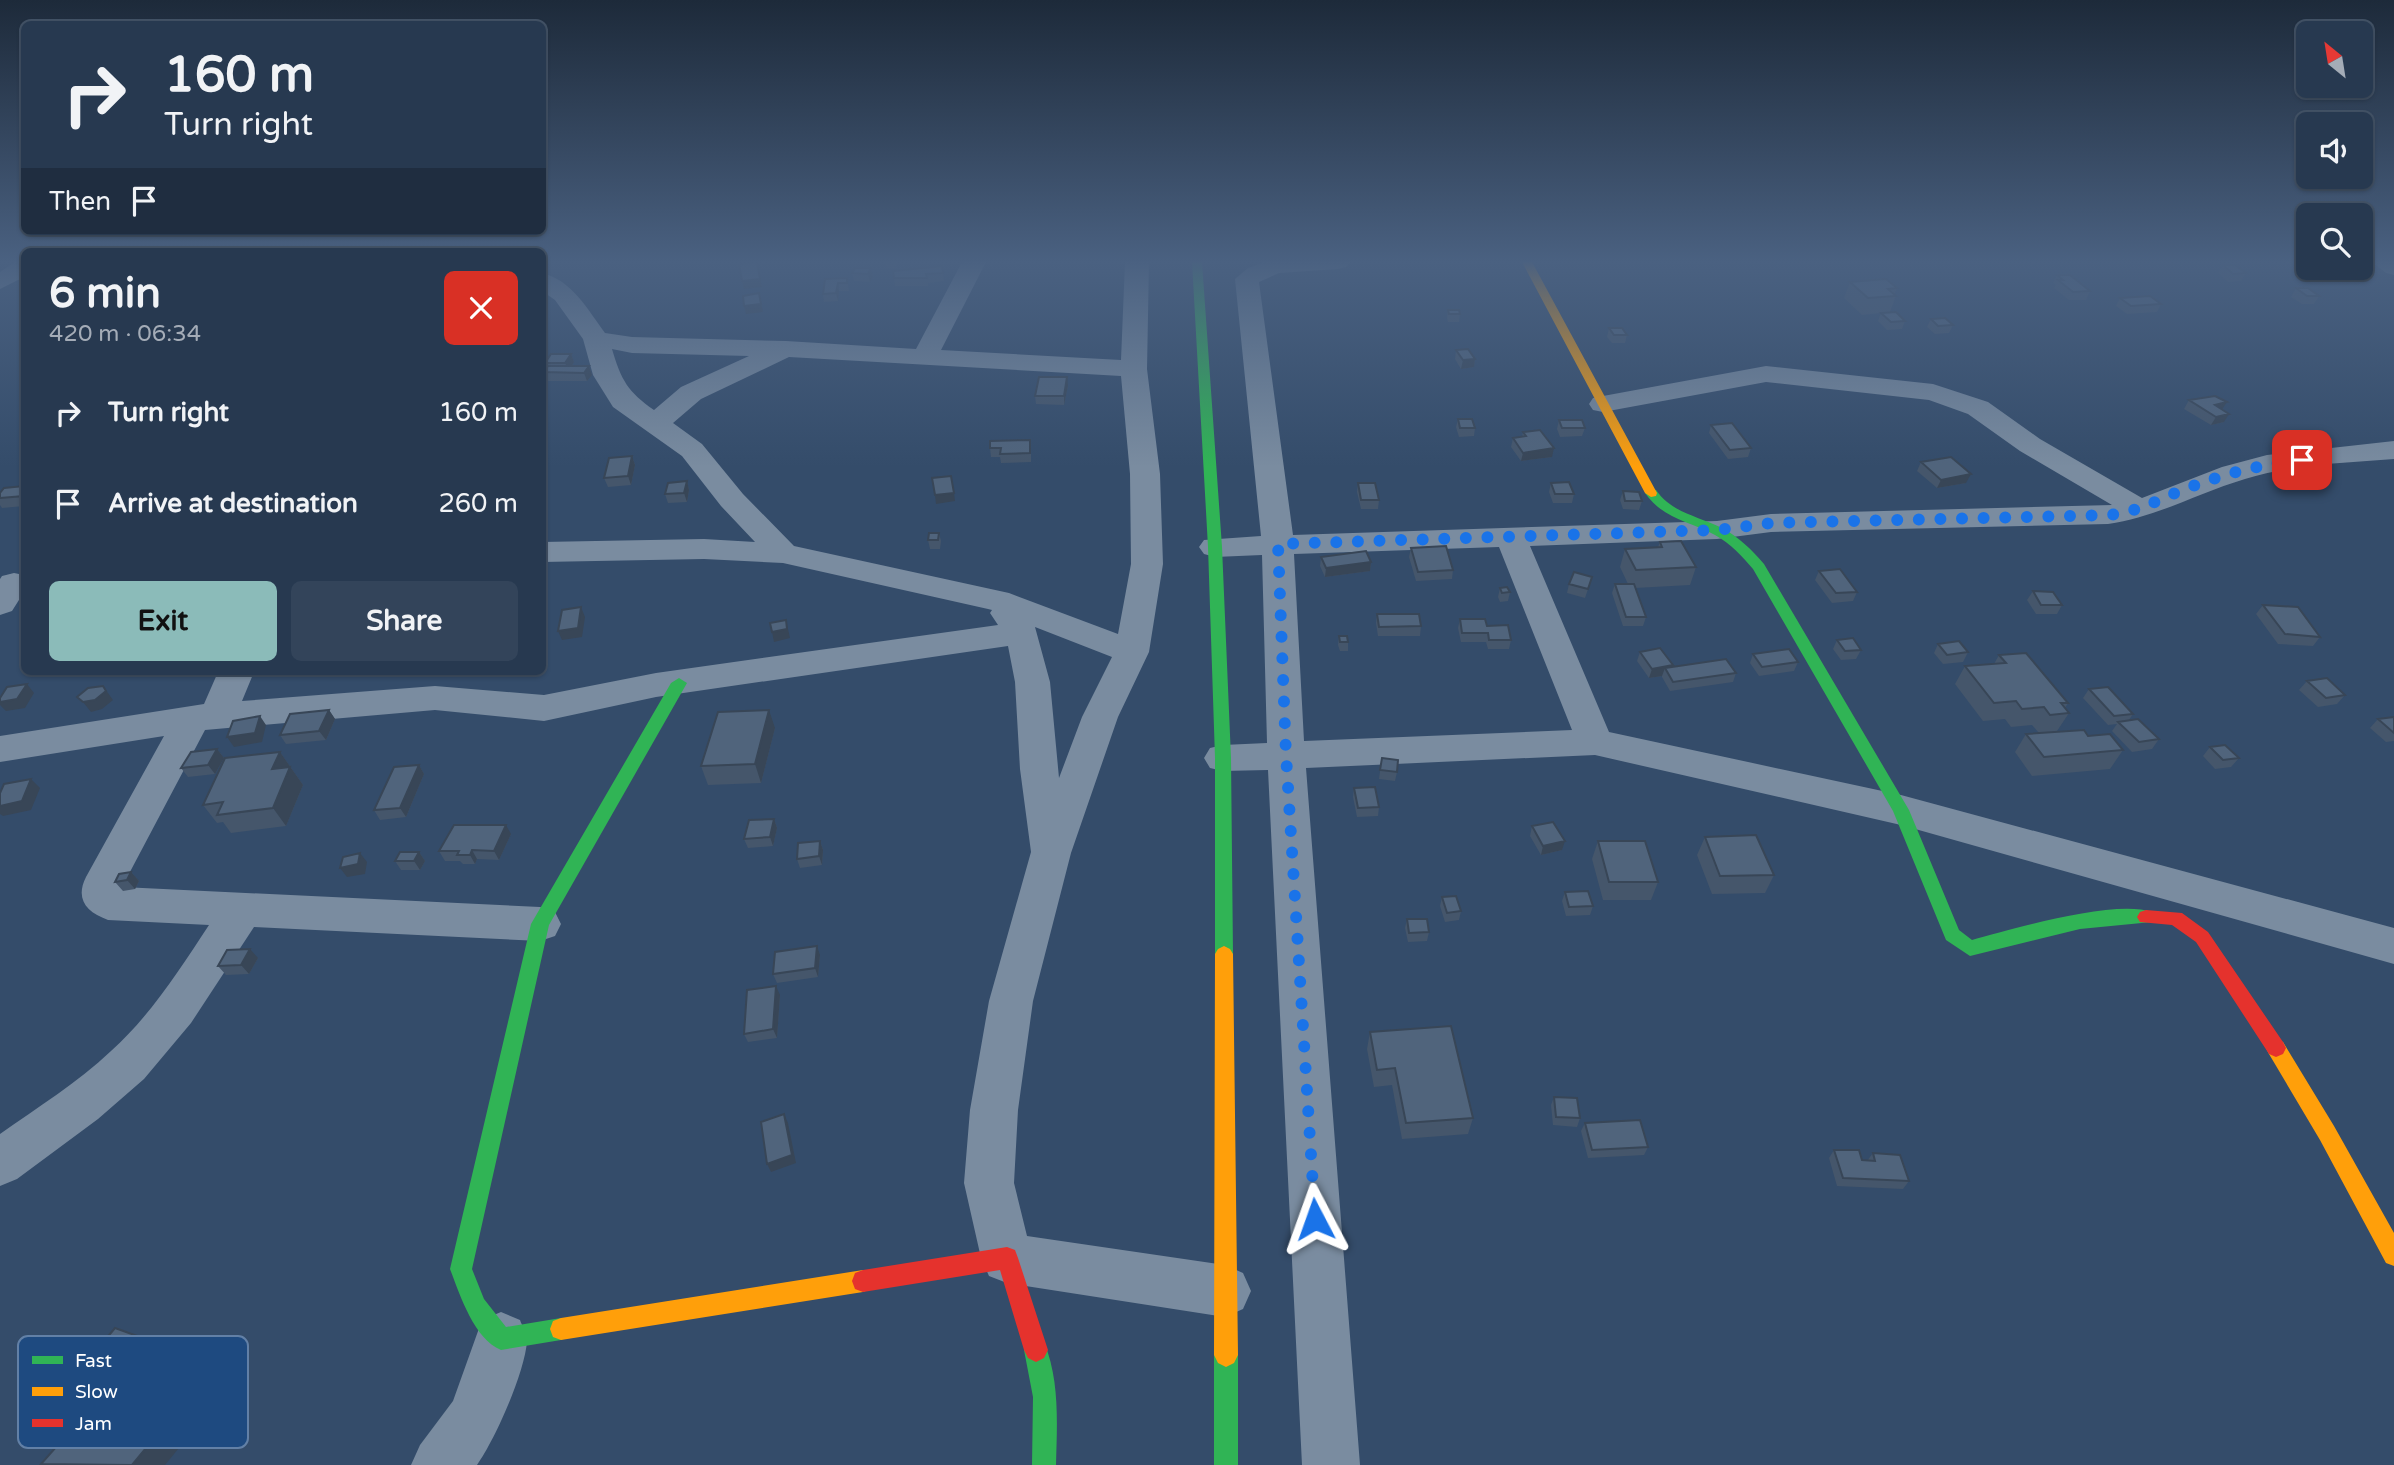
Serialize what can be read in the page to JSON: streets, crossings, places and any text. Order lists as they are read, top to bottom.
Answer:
{
  "legend": ["Fast", "Slow", "Jam"],
  "north": "top left",
  "page": {
    "turn": ["160 m", "Turn right"],
    "then": "Then",
    "heading": ["6 min", "420 m · 06:34"],
    "list": [
      {
        "name": "Turn right",
        "value": "160 m"
      },
      {
        "name": "Arrive at destination",
        "value": "260 m"
      }
    ],
    "buttons": ["Exit", "Share"]
  }
}
